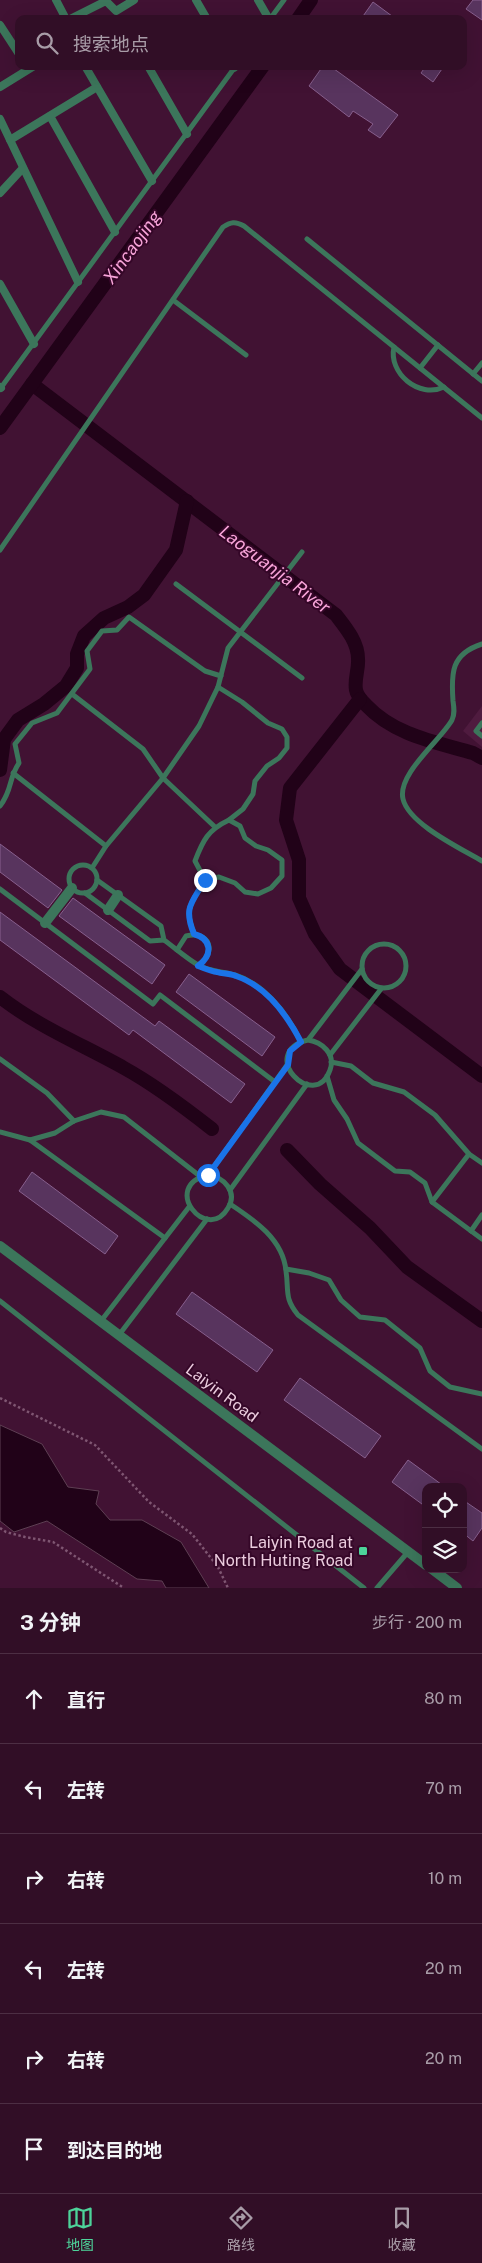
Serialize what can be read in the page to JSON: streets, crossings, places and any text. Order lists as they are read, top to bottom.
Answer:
{
  "streets": {
    "street": ["Laiyin Road"]
  },
  "water": ["Xincaojing", "Laoguanjia River"],
  "places": {
    "transit": ["Laiyin Road at North Huting Road"]
  },
  "page": {
    "search": "搜索地点",
    "heading": ["3 分钟", "步行 · 200 m"],
    "list": [
      ["直行", "80 m"],
      ["左转", "70 m"],
      ["右转", "10 m"],
      ["左转", "20 m"],
      ["右转", "20 m"],
      "到达目的地"
    ],
    "nav": ["地图", "路线", "收藏"]
  }
}
